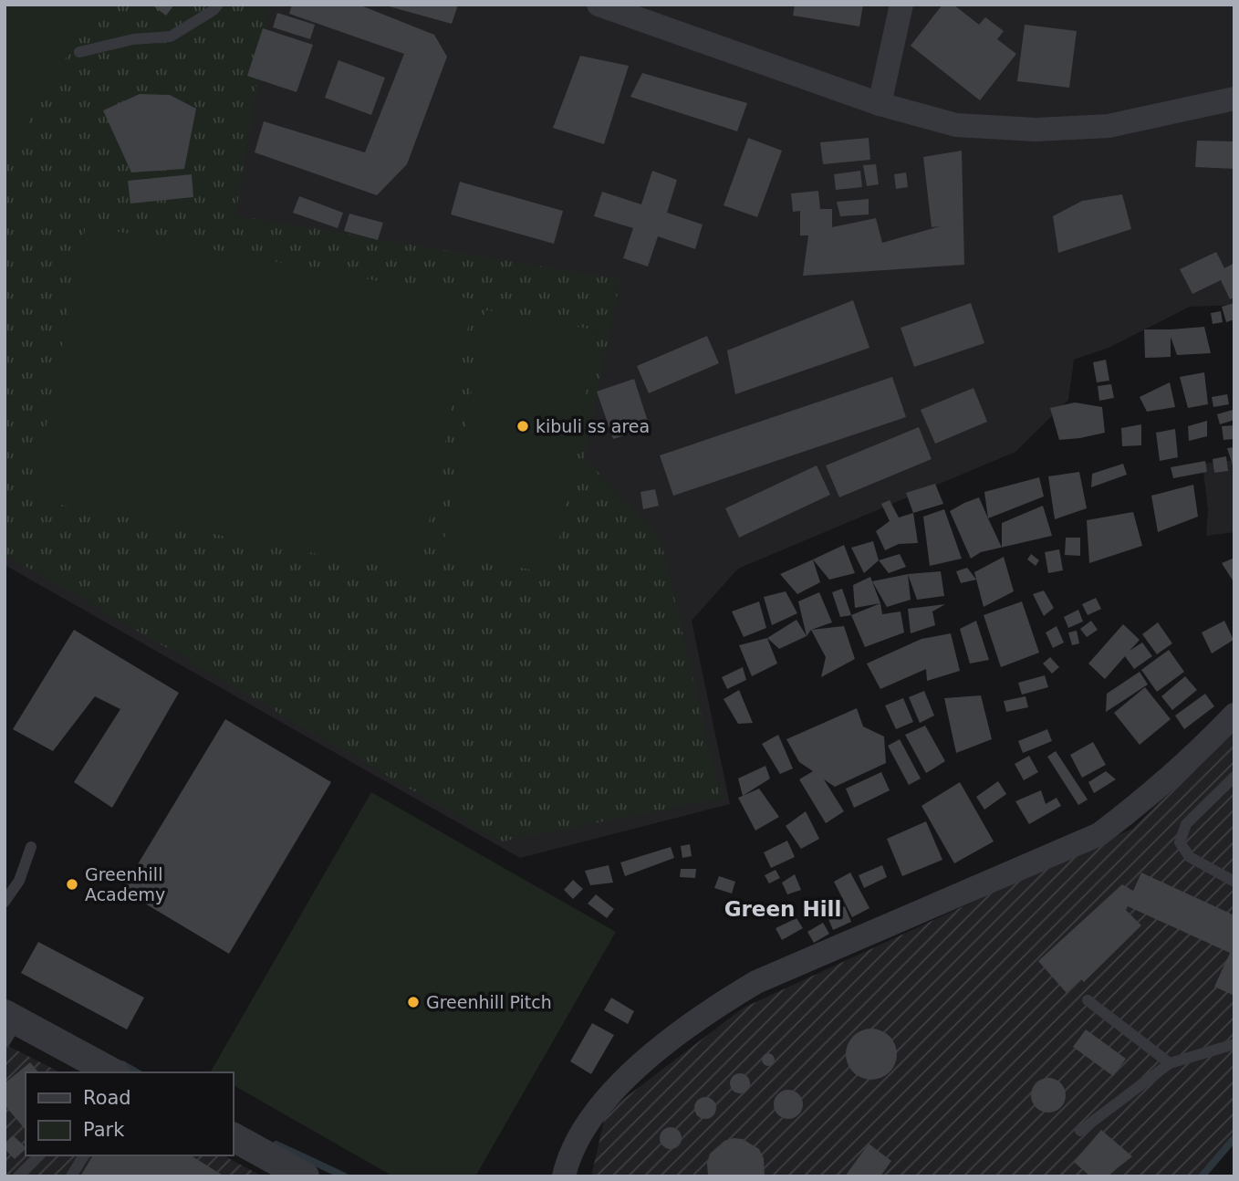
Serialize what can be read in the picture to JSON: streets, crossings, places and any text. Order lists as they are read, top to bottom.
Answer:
{
  "districts": ["Green Hill"],
  "places": ["kibuli ss area", "Greenhill Academy", "Greenhill Pitch"],
  "legend": ["Road", "Park"]
}
